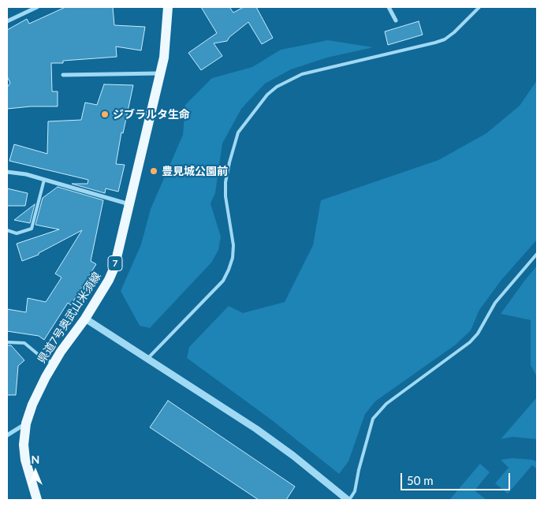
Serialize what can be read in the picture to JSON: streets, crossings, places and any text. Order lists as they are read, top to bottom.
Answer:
{
  "streets": {
    "main road": ["7", "県道7号奥武山米須線"]
  },
  "places": ["ジブラルタ生命", "豊見城公園前"],
  "scale_bar": "50 m",
  "north": "top"
}
